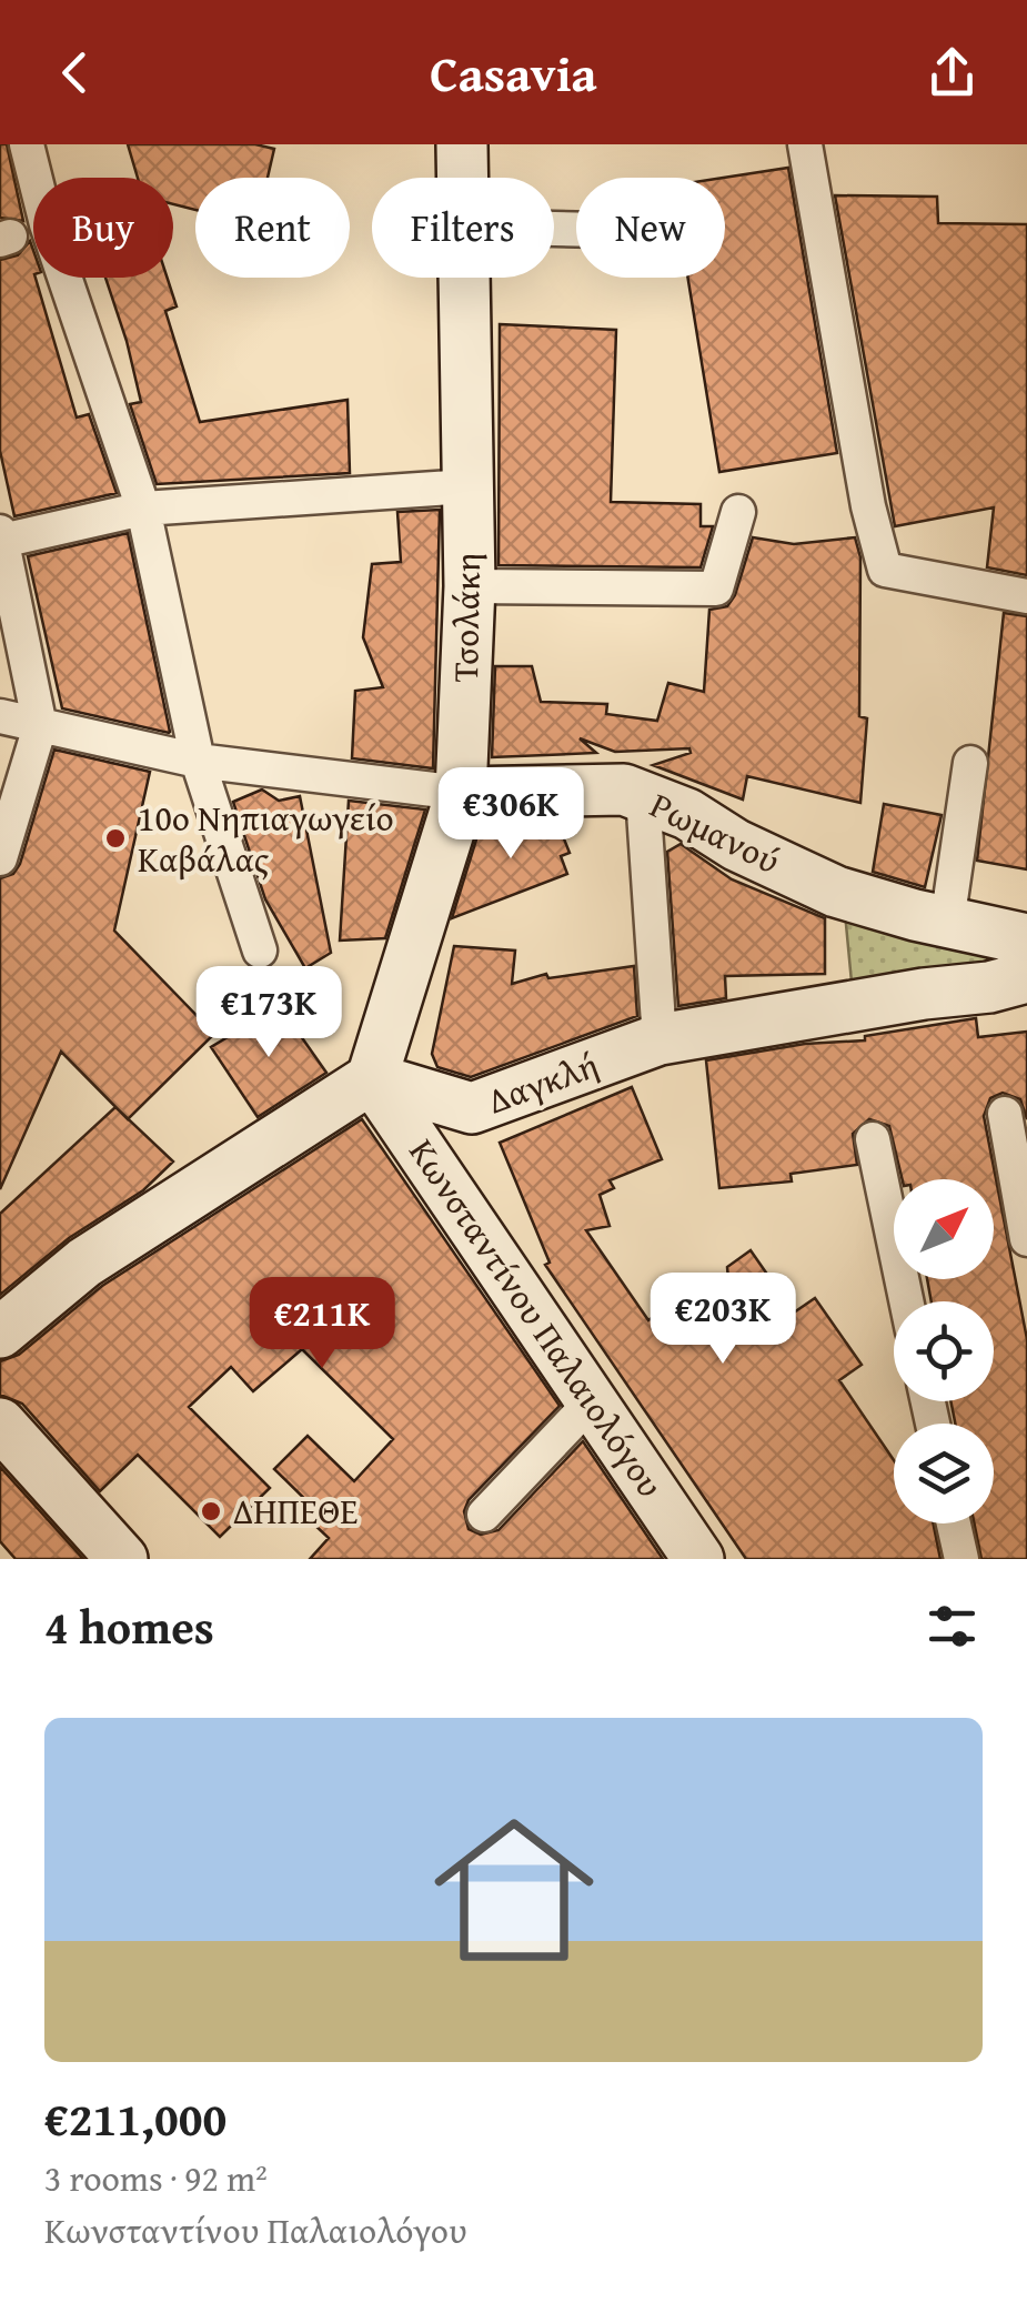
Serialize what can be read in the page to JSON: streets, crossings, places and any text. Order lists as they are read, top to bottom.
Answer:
{
  "streets": {
    "street": [
      "Τσολάκη",
      "Ρωμανού",
      "Δαγκλή",
      "Κωνσταντίνου Παλαιολόγου"
    ]
  },
  "crossings": [
    ["Τσολάκη", "Ρωμανού"],
    ["Τσολάκη", "Δαγκλή"],
    ["Τσολάκη", "Κωνσταντίνου Παλαιολόγου"],
    ["Δαγκλή", "Κωνσταντίνου Παλαιολόγου"]
  ],
  "places": ["10ο Νηπιαγωγείο Καβάλας", "ΔΗΠΕΘΕ"],
  "north": "top right",
  "page": {
    "header": "Casavia",
    "chip": [
      "Buy",
      "Rent",
      "Filters",
      "New"
    ],
    "price": [
      "€306K",
      "€173K",
      "€203K",
      "€211K"
    ],
    "heading": "4 homes",
    "list": [
      {
        "name": "€211,000",
        "note": "3 rooms · 92 m² · Κωνσταντίνου Παλαιολόγου"
      }
    ]
  }
}
